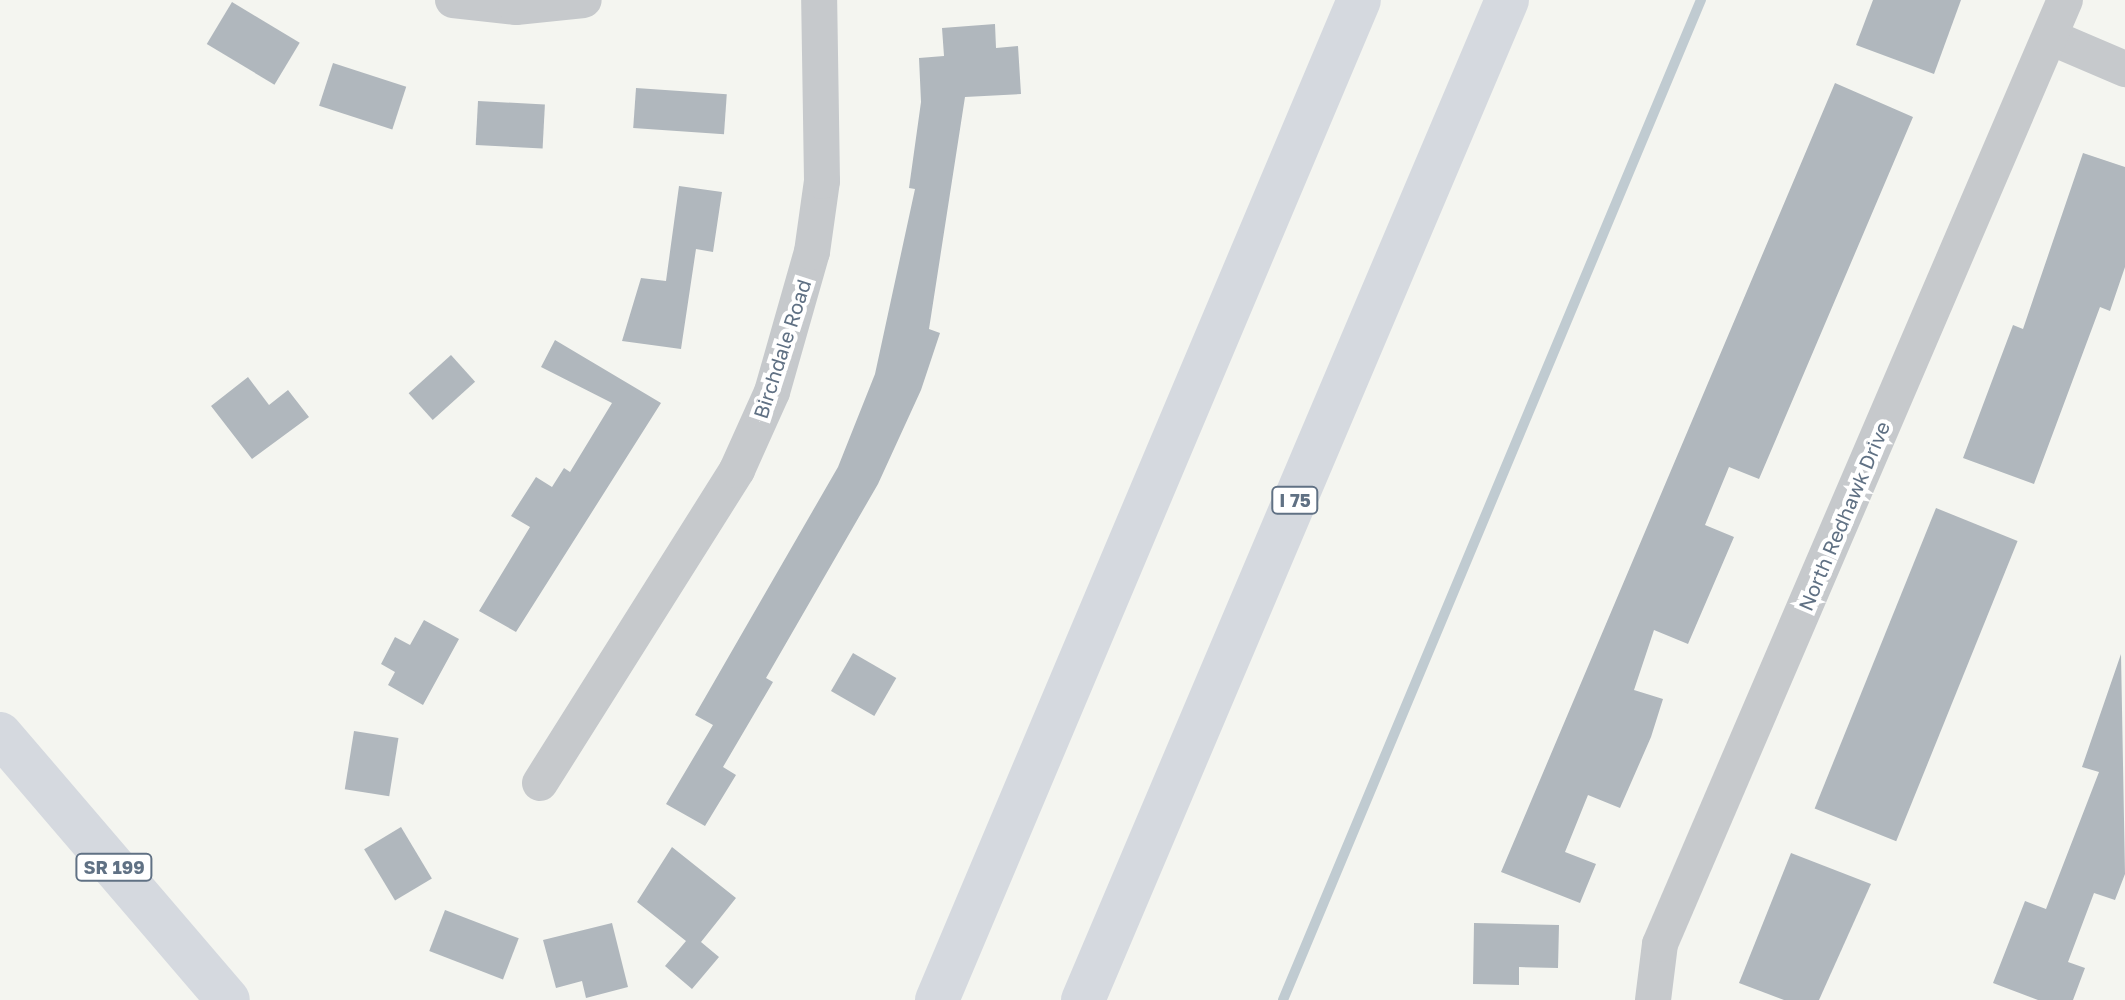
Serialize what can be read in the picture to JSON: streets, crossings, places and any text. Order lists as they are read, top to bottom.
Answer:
{
  "streets": {
    "main road": ["I 75", "SR 199"],
    "street": ["Birchdale Road", "North Redhawk Drive"]
  }
}
